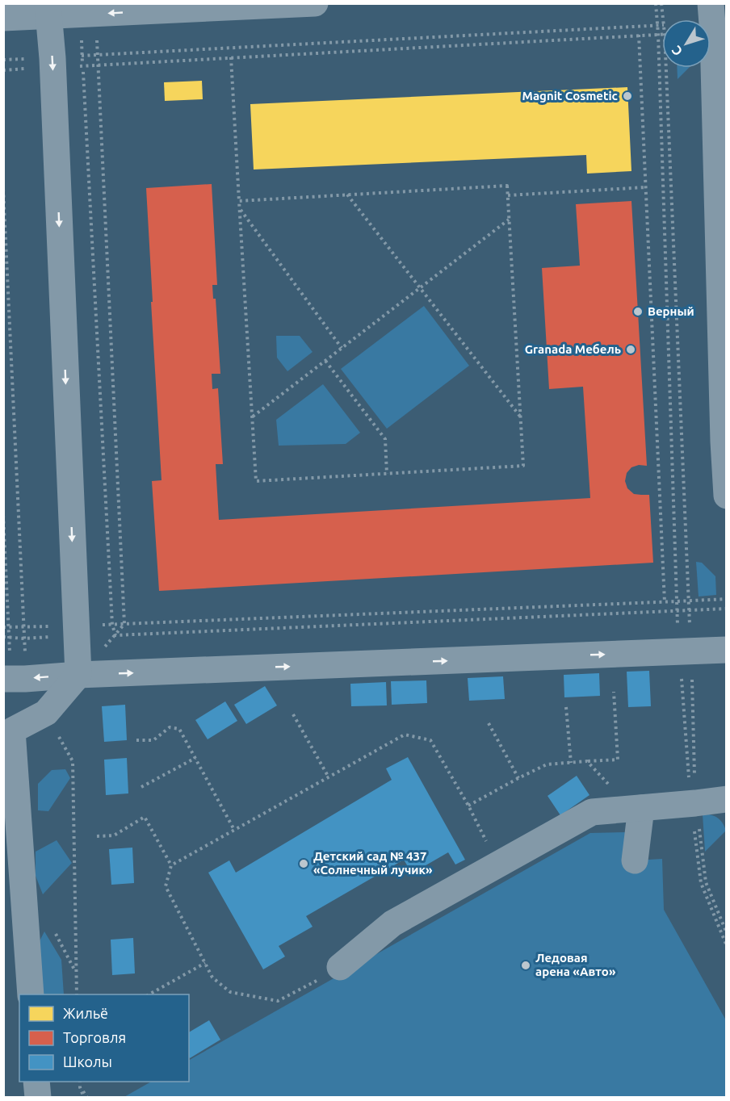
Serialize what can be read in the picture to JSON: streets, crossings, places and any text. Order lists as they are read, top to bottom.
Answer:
{
  "places": [
    "Magnit Cosmetic",
    "Верный",
    "Granada Мебель",
    "Детский сад № 437 «Солнечный лучик»",
    "Ледовая арена «Авто»"
  ],
  "legend": ["Жильё", "Торговля", "Школы"],
  "north": "bottom left"
}
